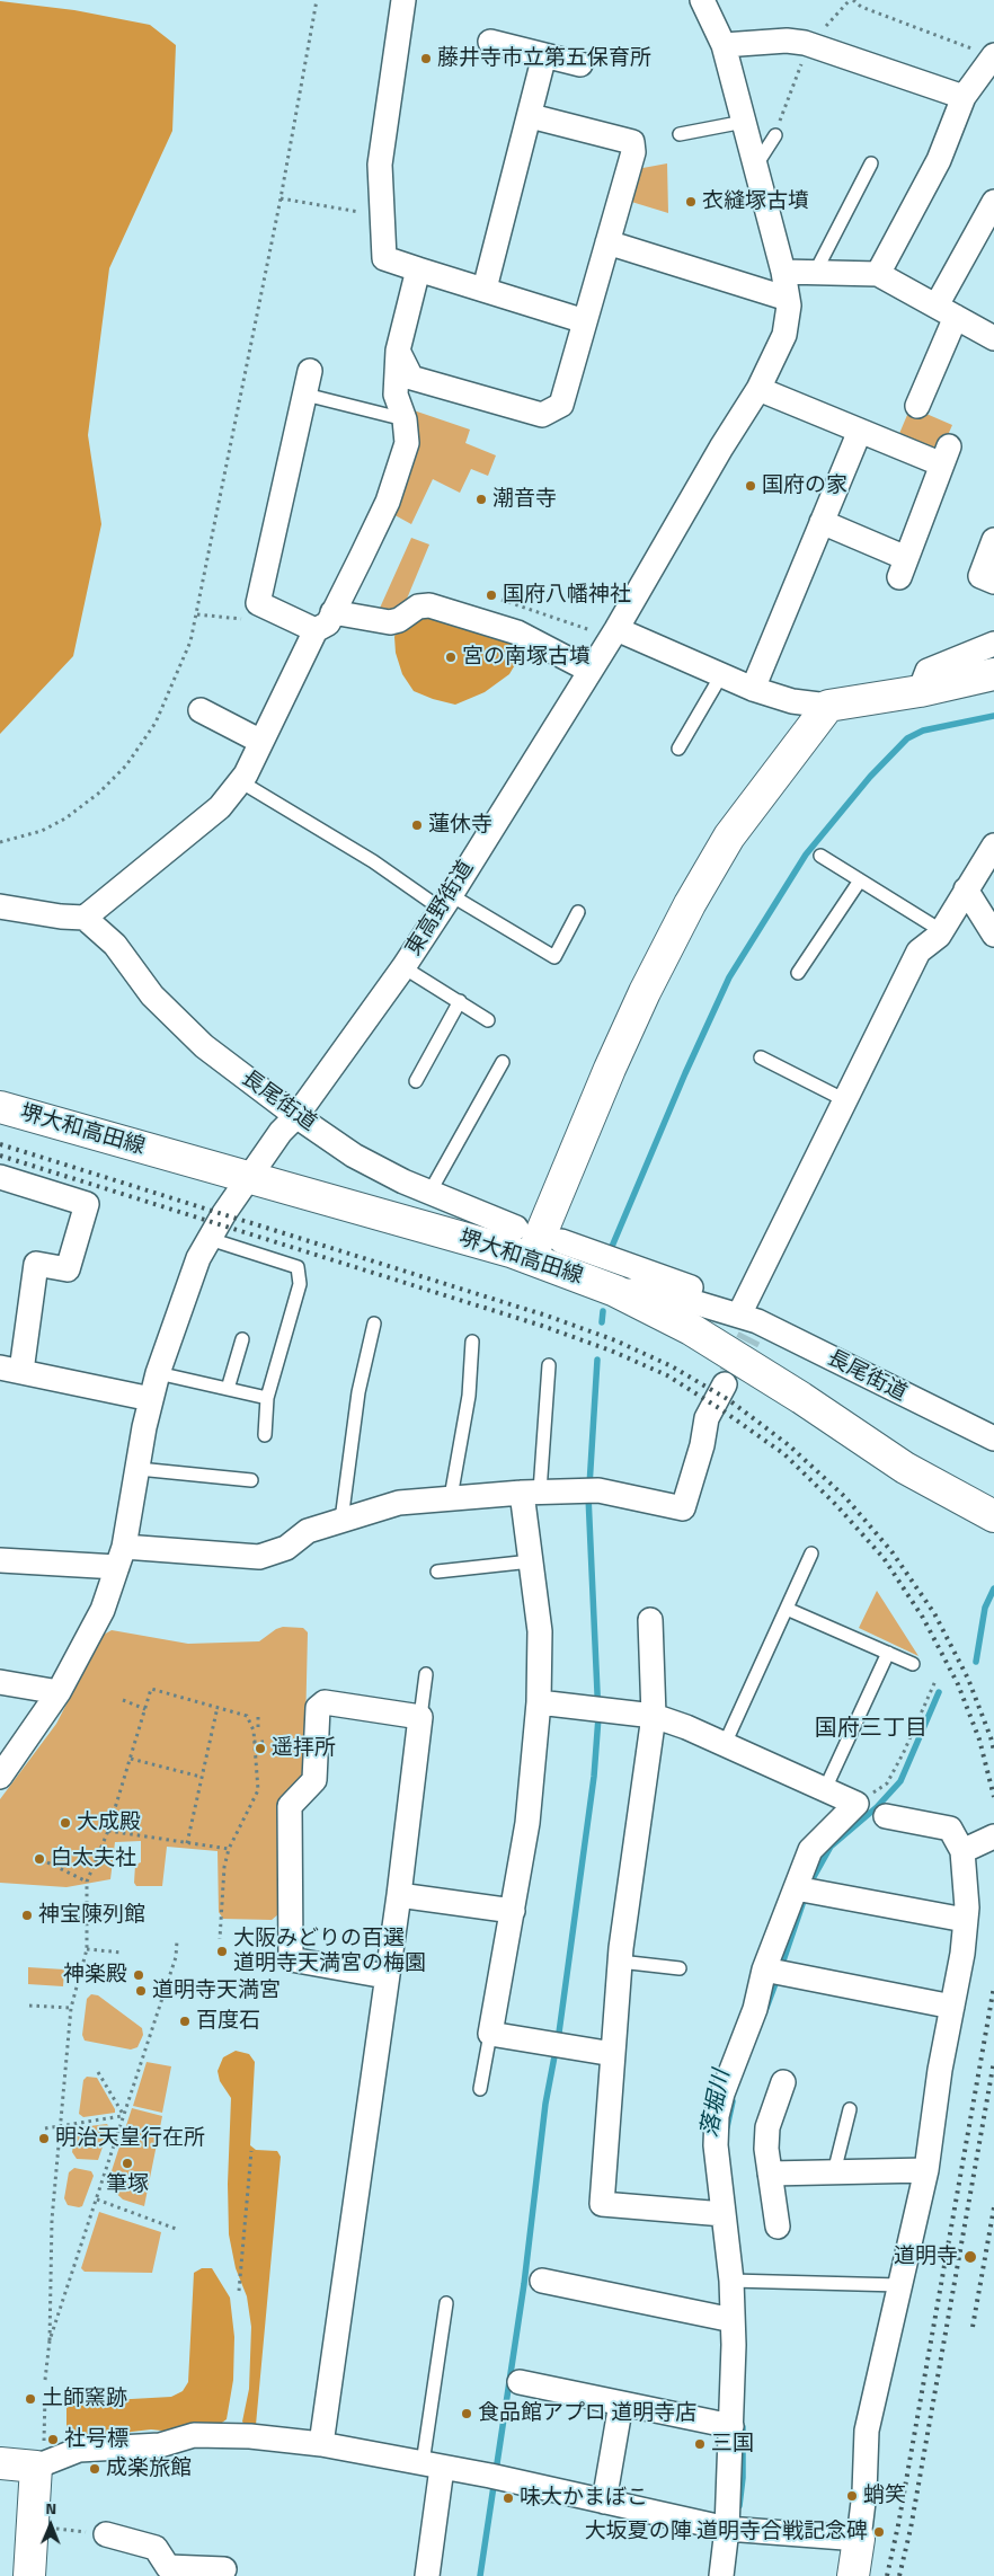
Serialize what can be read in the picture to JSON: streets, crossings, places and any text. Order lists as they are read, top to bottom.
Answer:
{
  "streets": {
    "main road": ["堺大和高田線"],
    "street": ["東高野街道", "長尾街道"]
  },
  "crossings": [
    ["東高野街道", "長尾街道"],
    ["東高野街道", "堺大和高田線"]
  ],
  "districts": ["国府三丁目"],
  "water": ["落堀川"],
  "places": [
    "藤井寺市立第五保育所",
    "衣縫塚古墳",
    "国府の家",
    "潮音寺",
    "国府八幡神社",
    "宮の南塚古墳",
    "蓮休寺",
    "遥拝所",
    "大成殿",
    "白太夫社",
    "神宝陳列館",
    "大阪みどりの百選 道明寺天満宮の梅園",
    "神楽殿",
    "道明寺天満宮",
    "百度石",
    "明治天皇行在所",
    "筆塚",
    "道明寺",
    "土師窯跡",
    "食品館アプロ 道明寺店",
    "社号標",
    "三国",
    "成楽旅館",
    "蛸笑",
    "味大かまぼこ",
    "大坂夏の陣 道明寺合戦記念碑"
  ],
  "north": "top"
}
